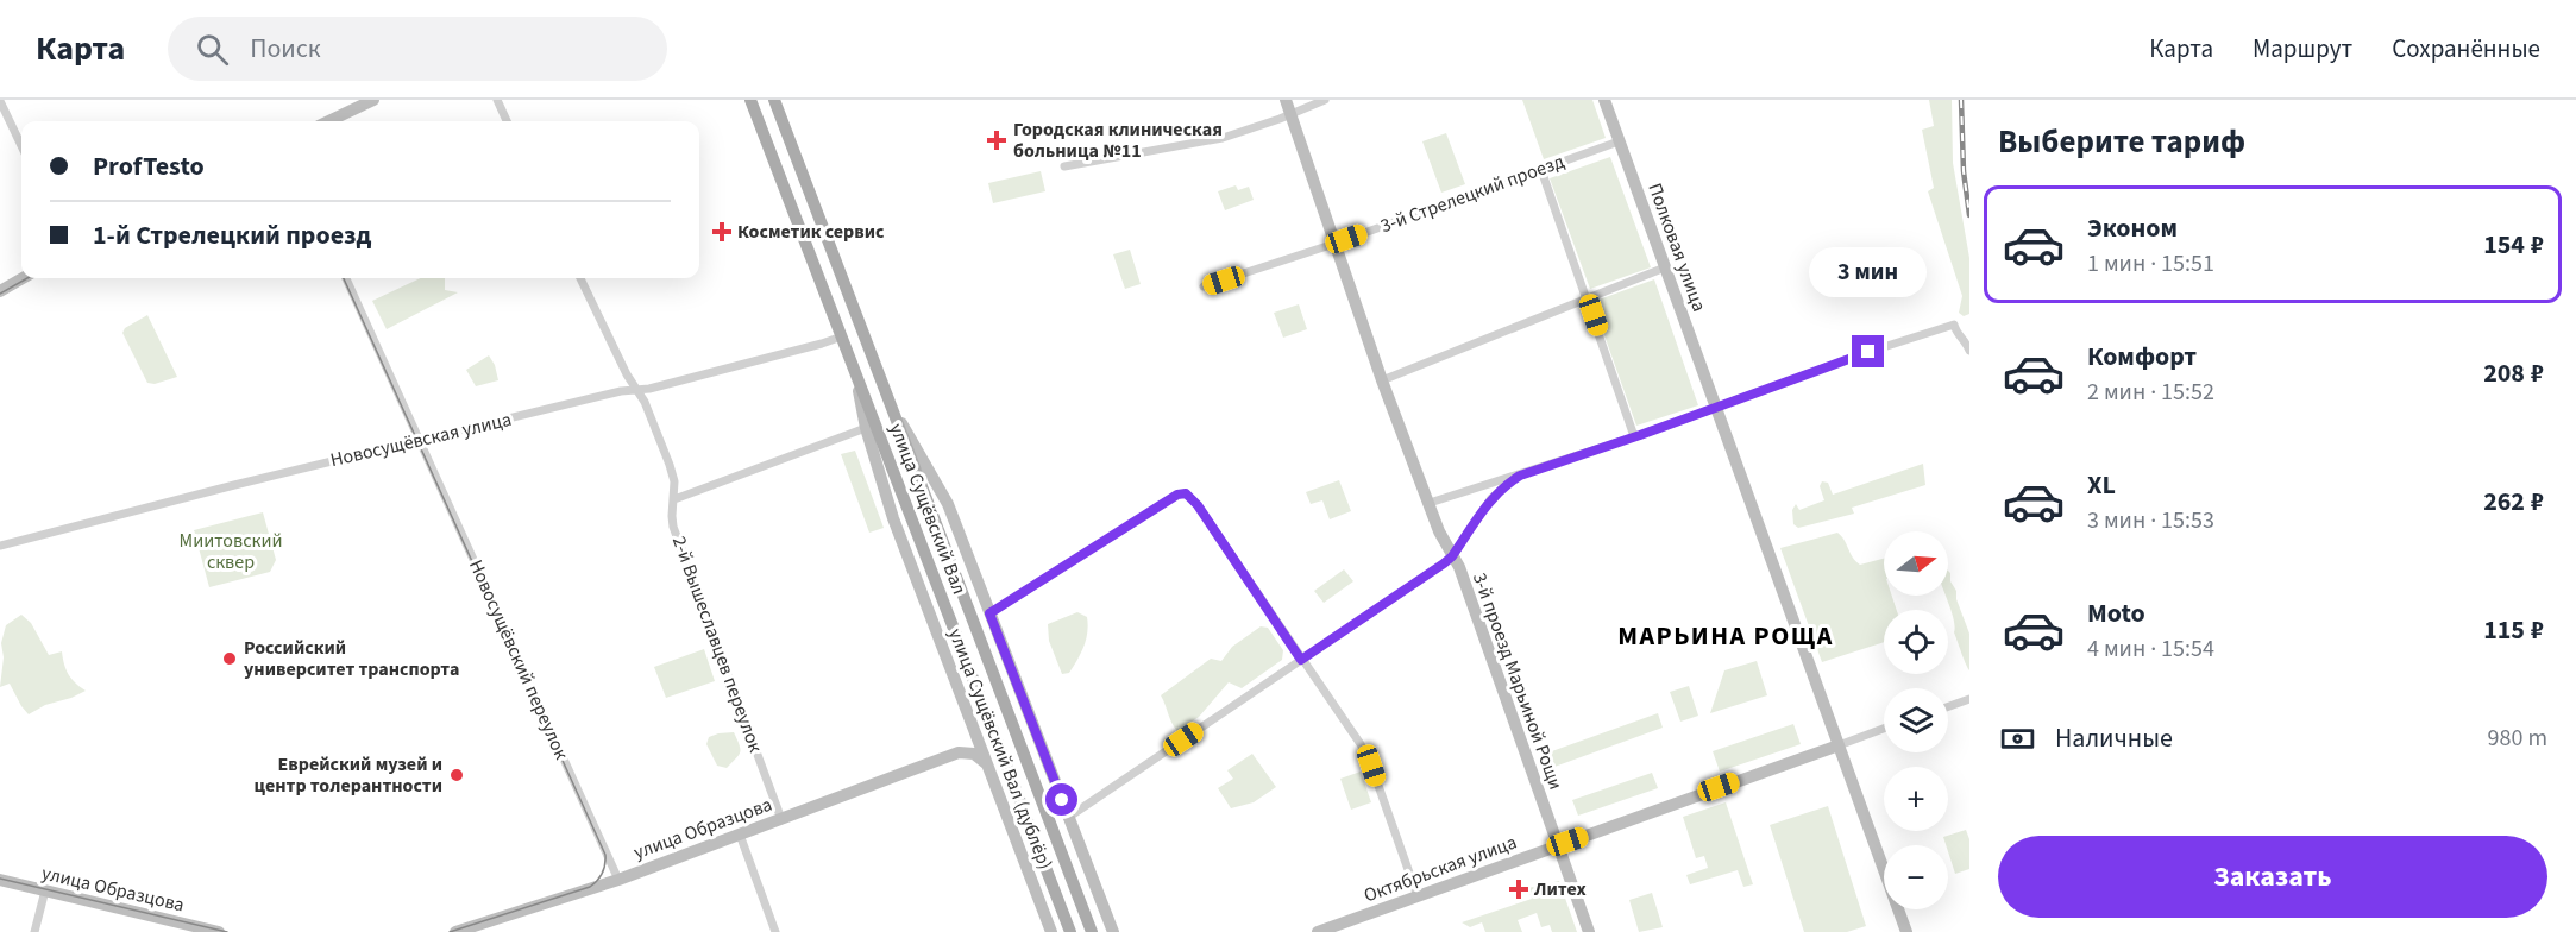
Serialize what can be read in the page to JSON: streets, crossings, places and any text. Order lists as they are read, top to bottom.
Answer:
{
  "streets": {
    "main road": ["улица Сущёвский Вал"],
    "street": [
      "3-й Стрелецкий проезд",
      "Полковая улица",
      "Новосущёвская улица",
      "2-й Вышеславцев переулок",
      "Новосущёвский переулок",
      "3-й проезд Марьиной Рощи",
      "улица Сущёвский Вал (дублёр)",
      "улица Образцова",
      "Октябрьская улица"
    ]
  },
  "crossings": [
    ["3-й Стрелецкий проезд", "Полковая улица"],
    ["3-й Стрелецкий проезд", "3-й проезд Марьиной Рощи"],
    ["Полковая улица", "Октябрьская улица"],
    ["Новосущёвская улица", "улица Сущёвский Вал"],
    ["Новосущёвская улица", "2-й Вышеславцев переулок"],
    ["Новосущёвская улица", "Новосущёвский переулок"],
    ["улица Сущёвский Вал", "улица Сущёвский Вал (дублёр)"],
    ["2-й Вышеславцев переулок", "улица Образцова"],
    ["Новосущёвский переулок", "улица Образцова"],
    ["3-й проезд Марьиной Рощи", "Октябрьская улица"]
  ],
  "districts": ["МАРЬИНА РОЩА"],
  "parks": ["Миитовский сквер"],
  "places": {
    "health": ["Городская клиническая больница №11", "Косметик сервис", "Литех"],
    "other": ["Российский университет транспорта", "Еврейский музей и центр толерантности"]
  },
  "north": "right",
  "page": {
    "header": "Карта",
    "search": "Поиск",
    "nav": ["Карта", "Маршрут", "Сохранённые"],
    "heading": "Выберите тариф",
    "banner": ["ProfTesto", "1-й Стрелецкий проезд"],
    "list": [
      {
        "name": "Эконом",
        "note": "1 мин · 15:51",
        "value": "154 ₽"
      },
      {
        "name": "Комфорт",
        "note": "2 мин · 15:52",
        "value": "208 ₽"
      },
      {
        "name": "XL",
        "note": "3 мин · 15:53",
        "value": "262 ₽"
      },
      {
        "name": "Moto",
        "note": "4 мин · 15:54",
        "value": "115 ₽"
      }
    ],
    "bubble": "3 мин",
    "map_buttons": ["+", "−"],
    "pay": ["Наличные", "980 m"],
    "buttons": "Заказать"
  }
}
